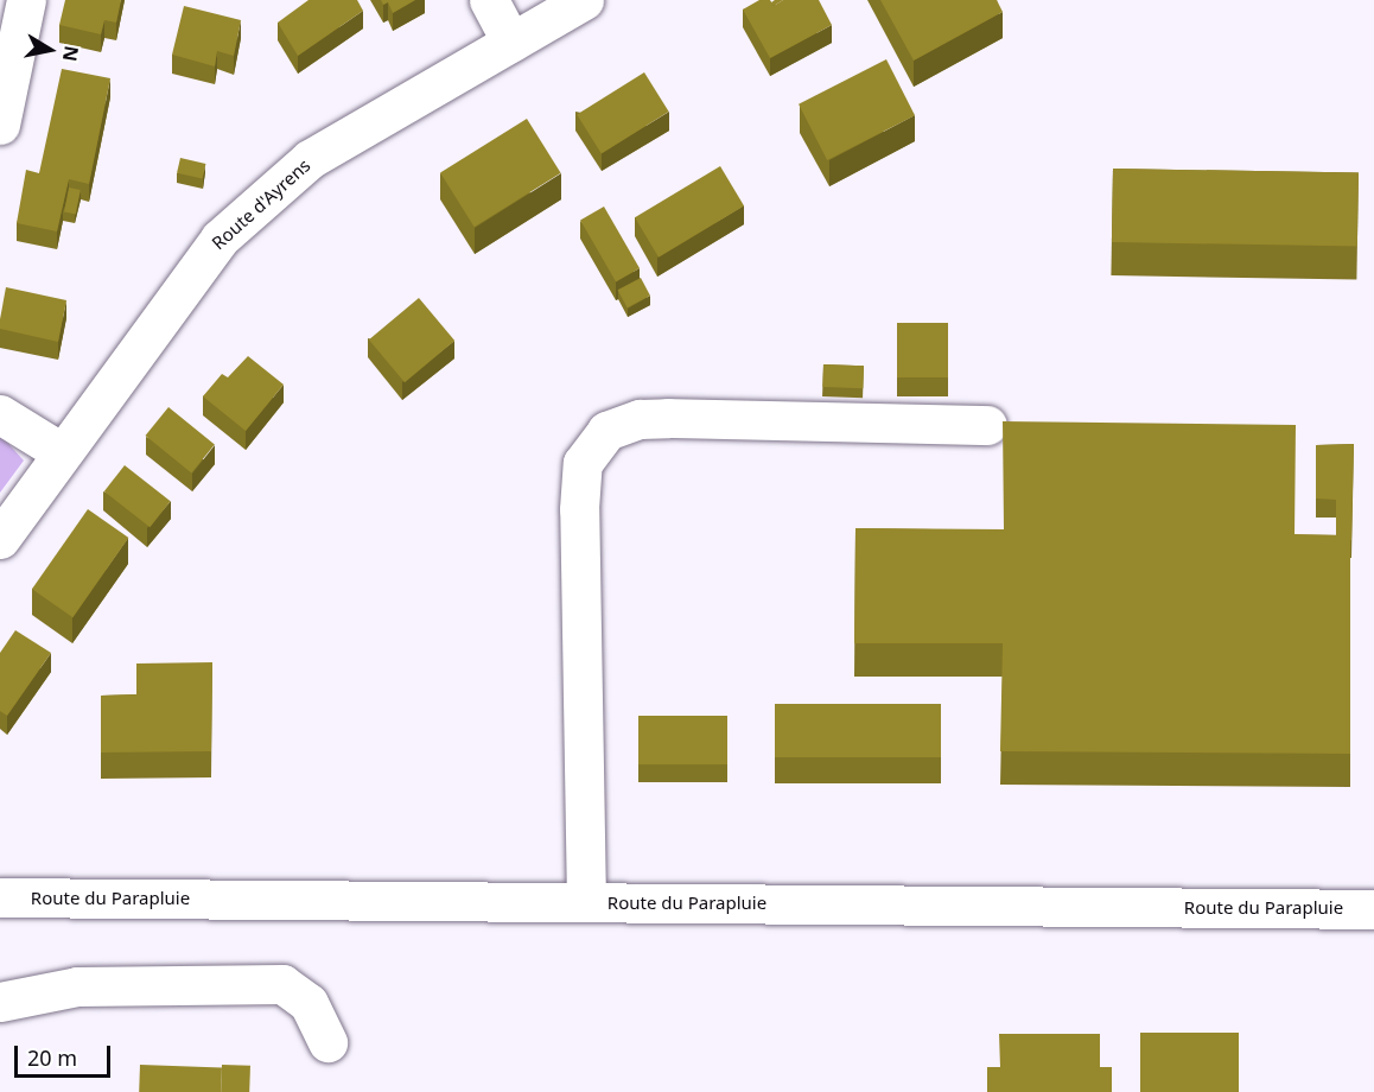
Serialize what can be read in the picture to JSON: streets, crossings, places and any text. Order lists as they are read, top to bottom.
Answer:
{
  "streets": {
    "street": ["Route d'Ayrens", "Route du Parapluie"]
  },
  "scale_bar": "20 m",
  "north": "right"
}
